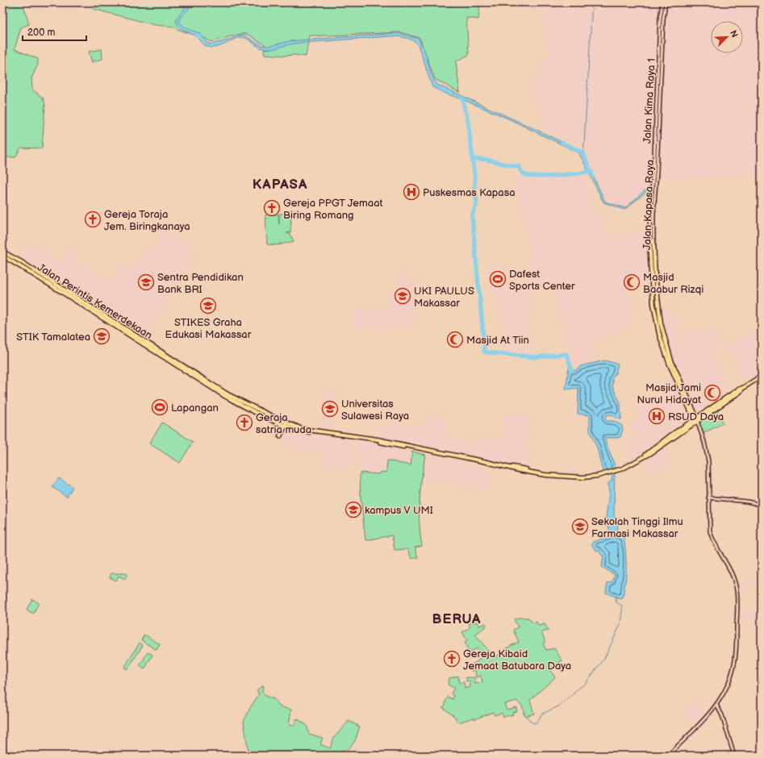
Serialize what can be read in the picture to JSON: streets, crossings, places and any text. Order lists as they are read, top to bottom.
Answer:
{
  "streets": {
    "highway": ["Jalan Kapasa Raya", "Jalan Perintis Kemerdekaan"],
    "main road": ["Jalan Kima Raya 1"]
  },
  "crossings": [
    ["Jalan Kima Raya 1", "Jalan Kapasa Raya"],
    ["Jalan Kapasa Raya", "Jalan Perintis Kemerdekaan"]
  ],
  "districts": ["KAPASA", "BERUA"],
  "places": {
    "hospital": ["Puskesmas Kapasa", "RSUD Daya"],
    "church": [
      "Gereja PPGT Jemaat Biring Romang",
      "Gereja Toraja Jem. Biringkanaya",
      "Geraja satria muda",
      "Gereja Kibaid Jemaat Batubara Daya"
    ],
    "sports": ["Dafest Sports Center", "Lapangan"],
    "school or university": [
      "Sentra Pendidikan Bank BRI",
      "UKI PAULUS Makassar",
      "STIKES Graha Edukasi Makassar",
      "STIK Tamalatea",
      "Universitas Sulawesi Raya",
      "kampus V UMI",
      "Sekolah Tinggi Ilmu Farmasi Makassar"
    ],
    "mosque": ["Masjid Baabur Rizqi", "Masjid At Tiin", "Masjid Jami Nurul Hidayat"]
  },
  "scale_bar": "200 m",
  "north": "top right"
}
